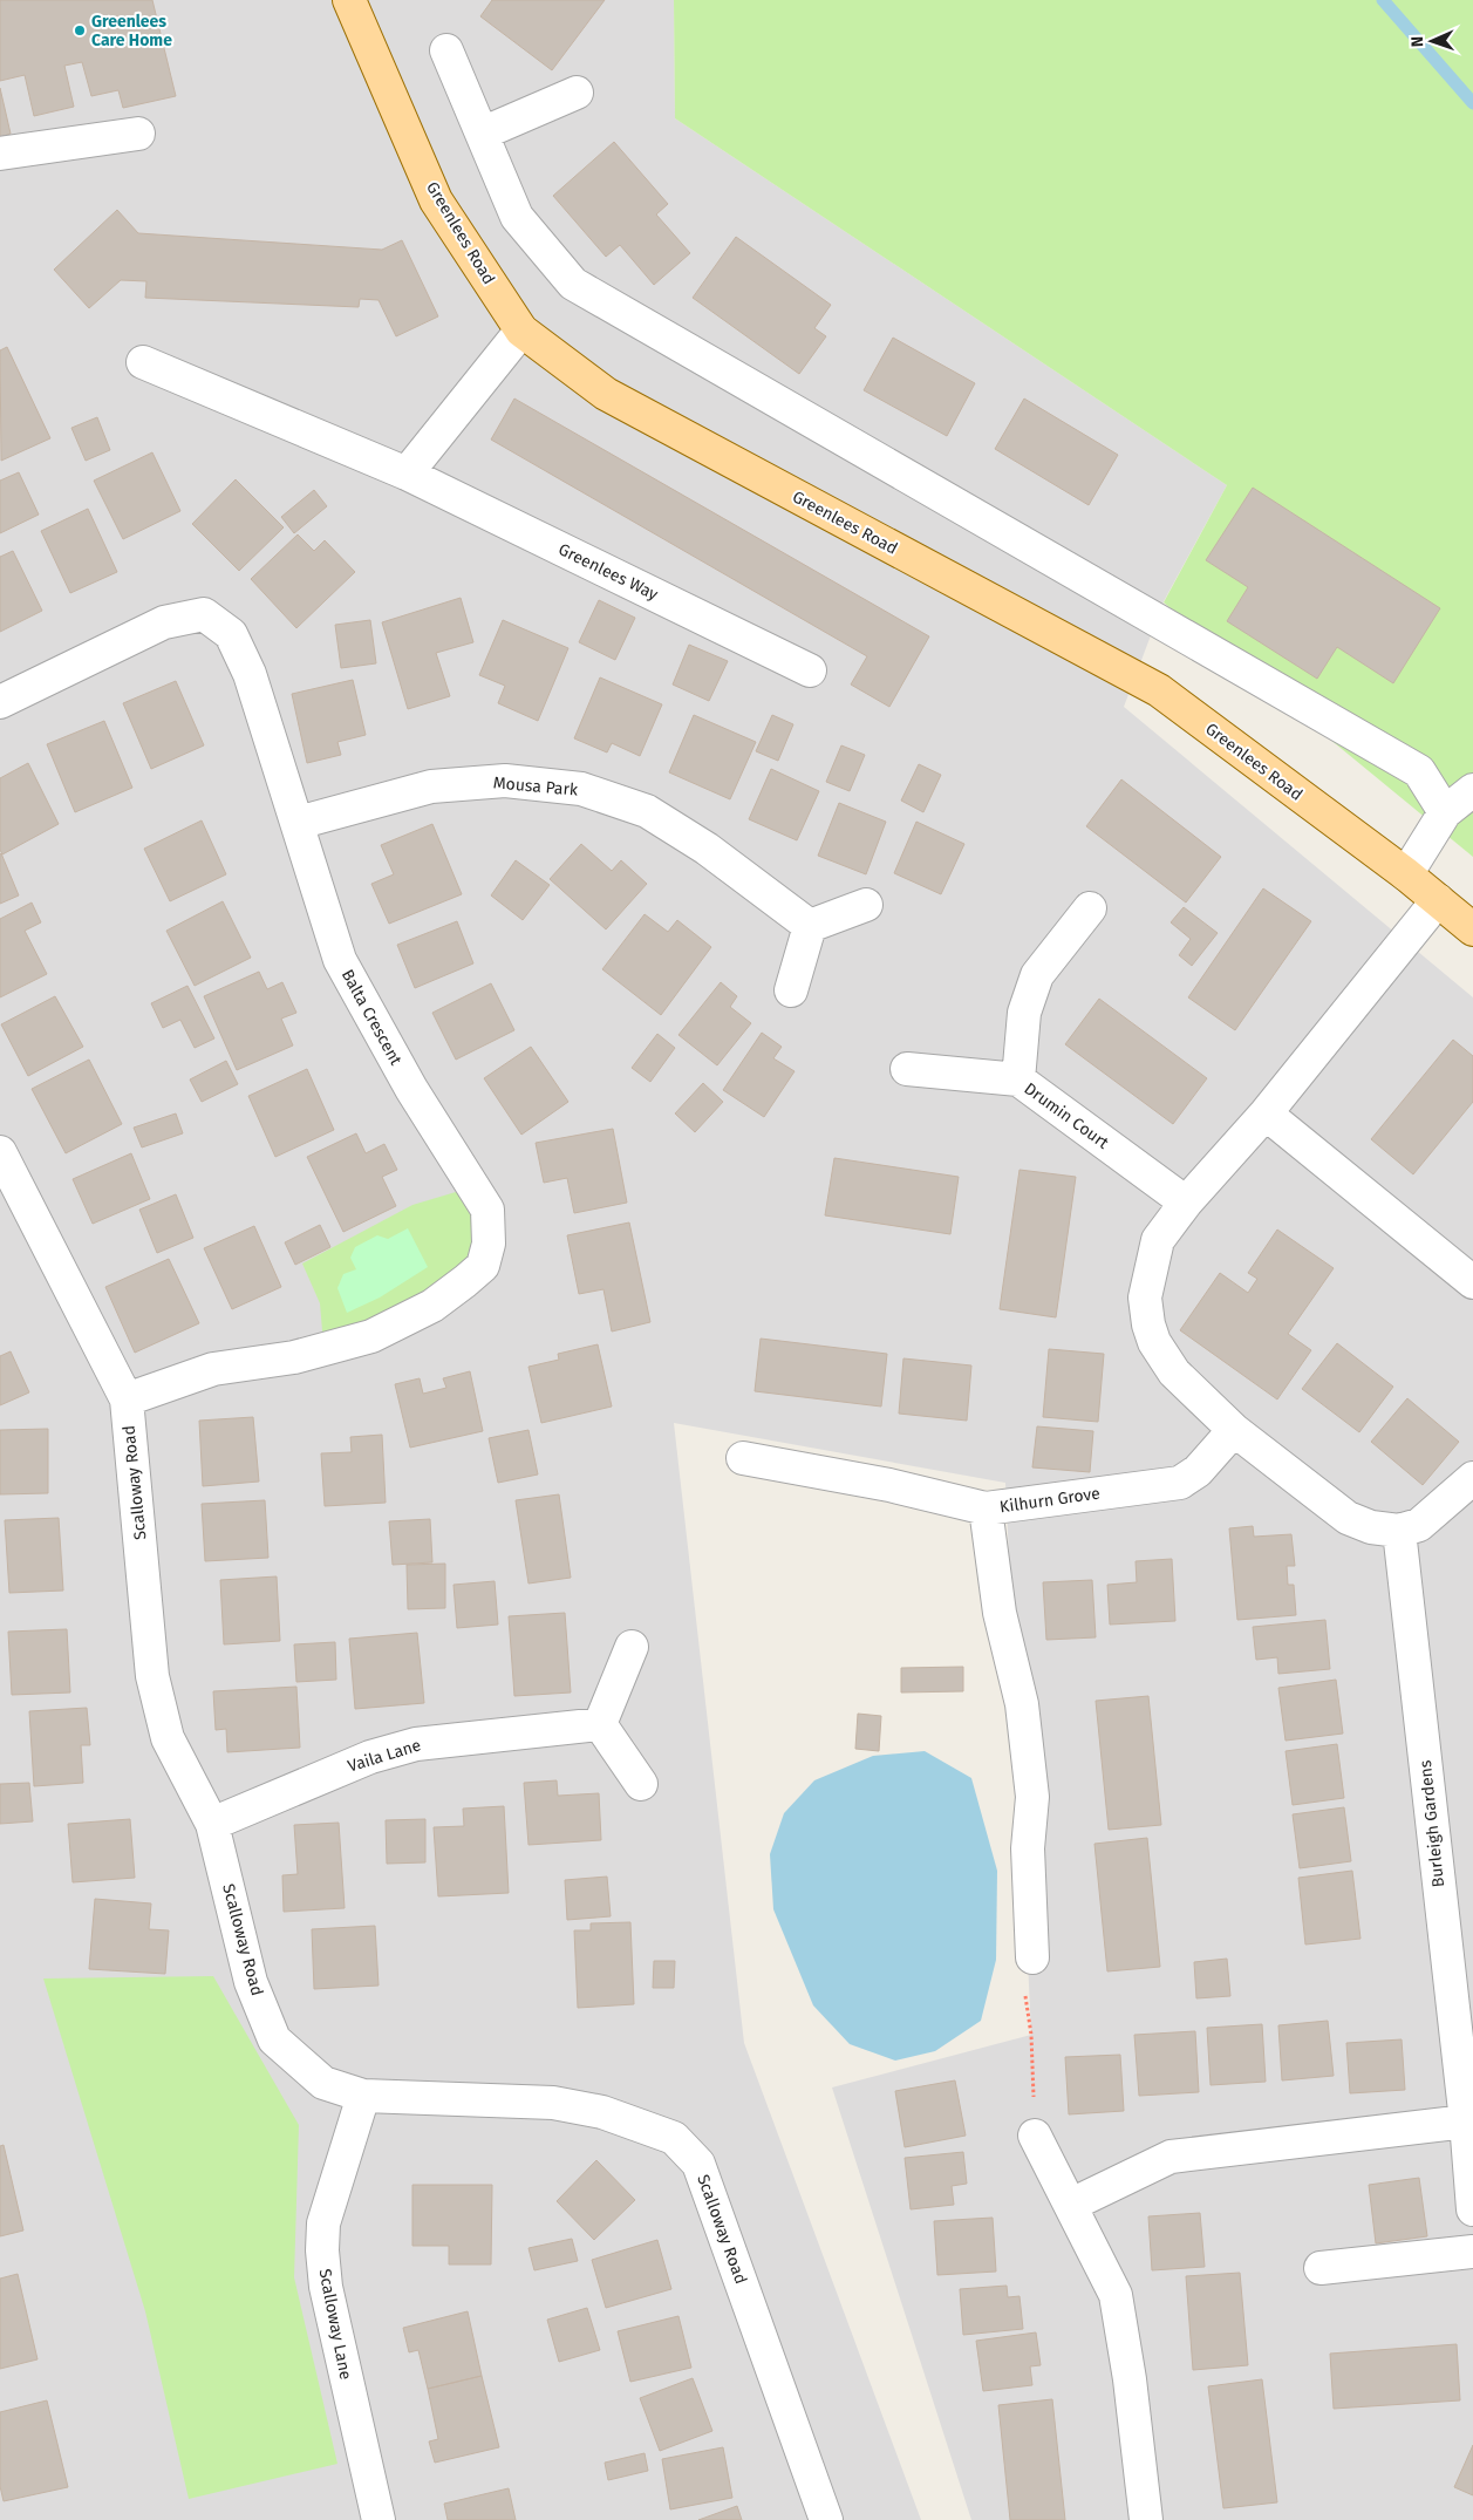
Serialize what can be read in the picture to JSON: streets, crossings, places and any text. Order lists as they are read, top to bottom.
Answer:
{
  "streets": {
    "main road": ["Greenlees Road"],
    "street": [
      "Greenlees Way",
      "Mousa Park",
      "Balta Crescent",
      "Drumin Court",
      "Scalloway Road",
      "Kilhurn Grove",
      "Vaila Lane",
      "Burleigh Gardens",
      "Scalloway Lane"
    ]
  },
  "crossings": [
    ["Mousa Park", "Balta Crescent"],
    ["Balta Crescent", "Scalloway Road"],
    ["Scalloway Road", "Vaila Lane"],
    ["Scalloway Road", "Scalloway Lane"]
  ],
  "places": ["Greenlees Care Home"],
  "north": "left"
}
